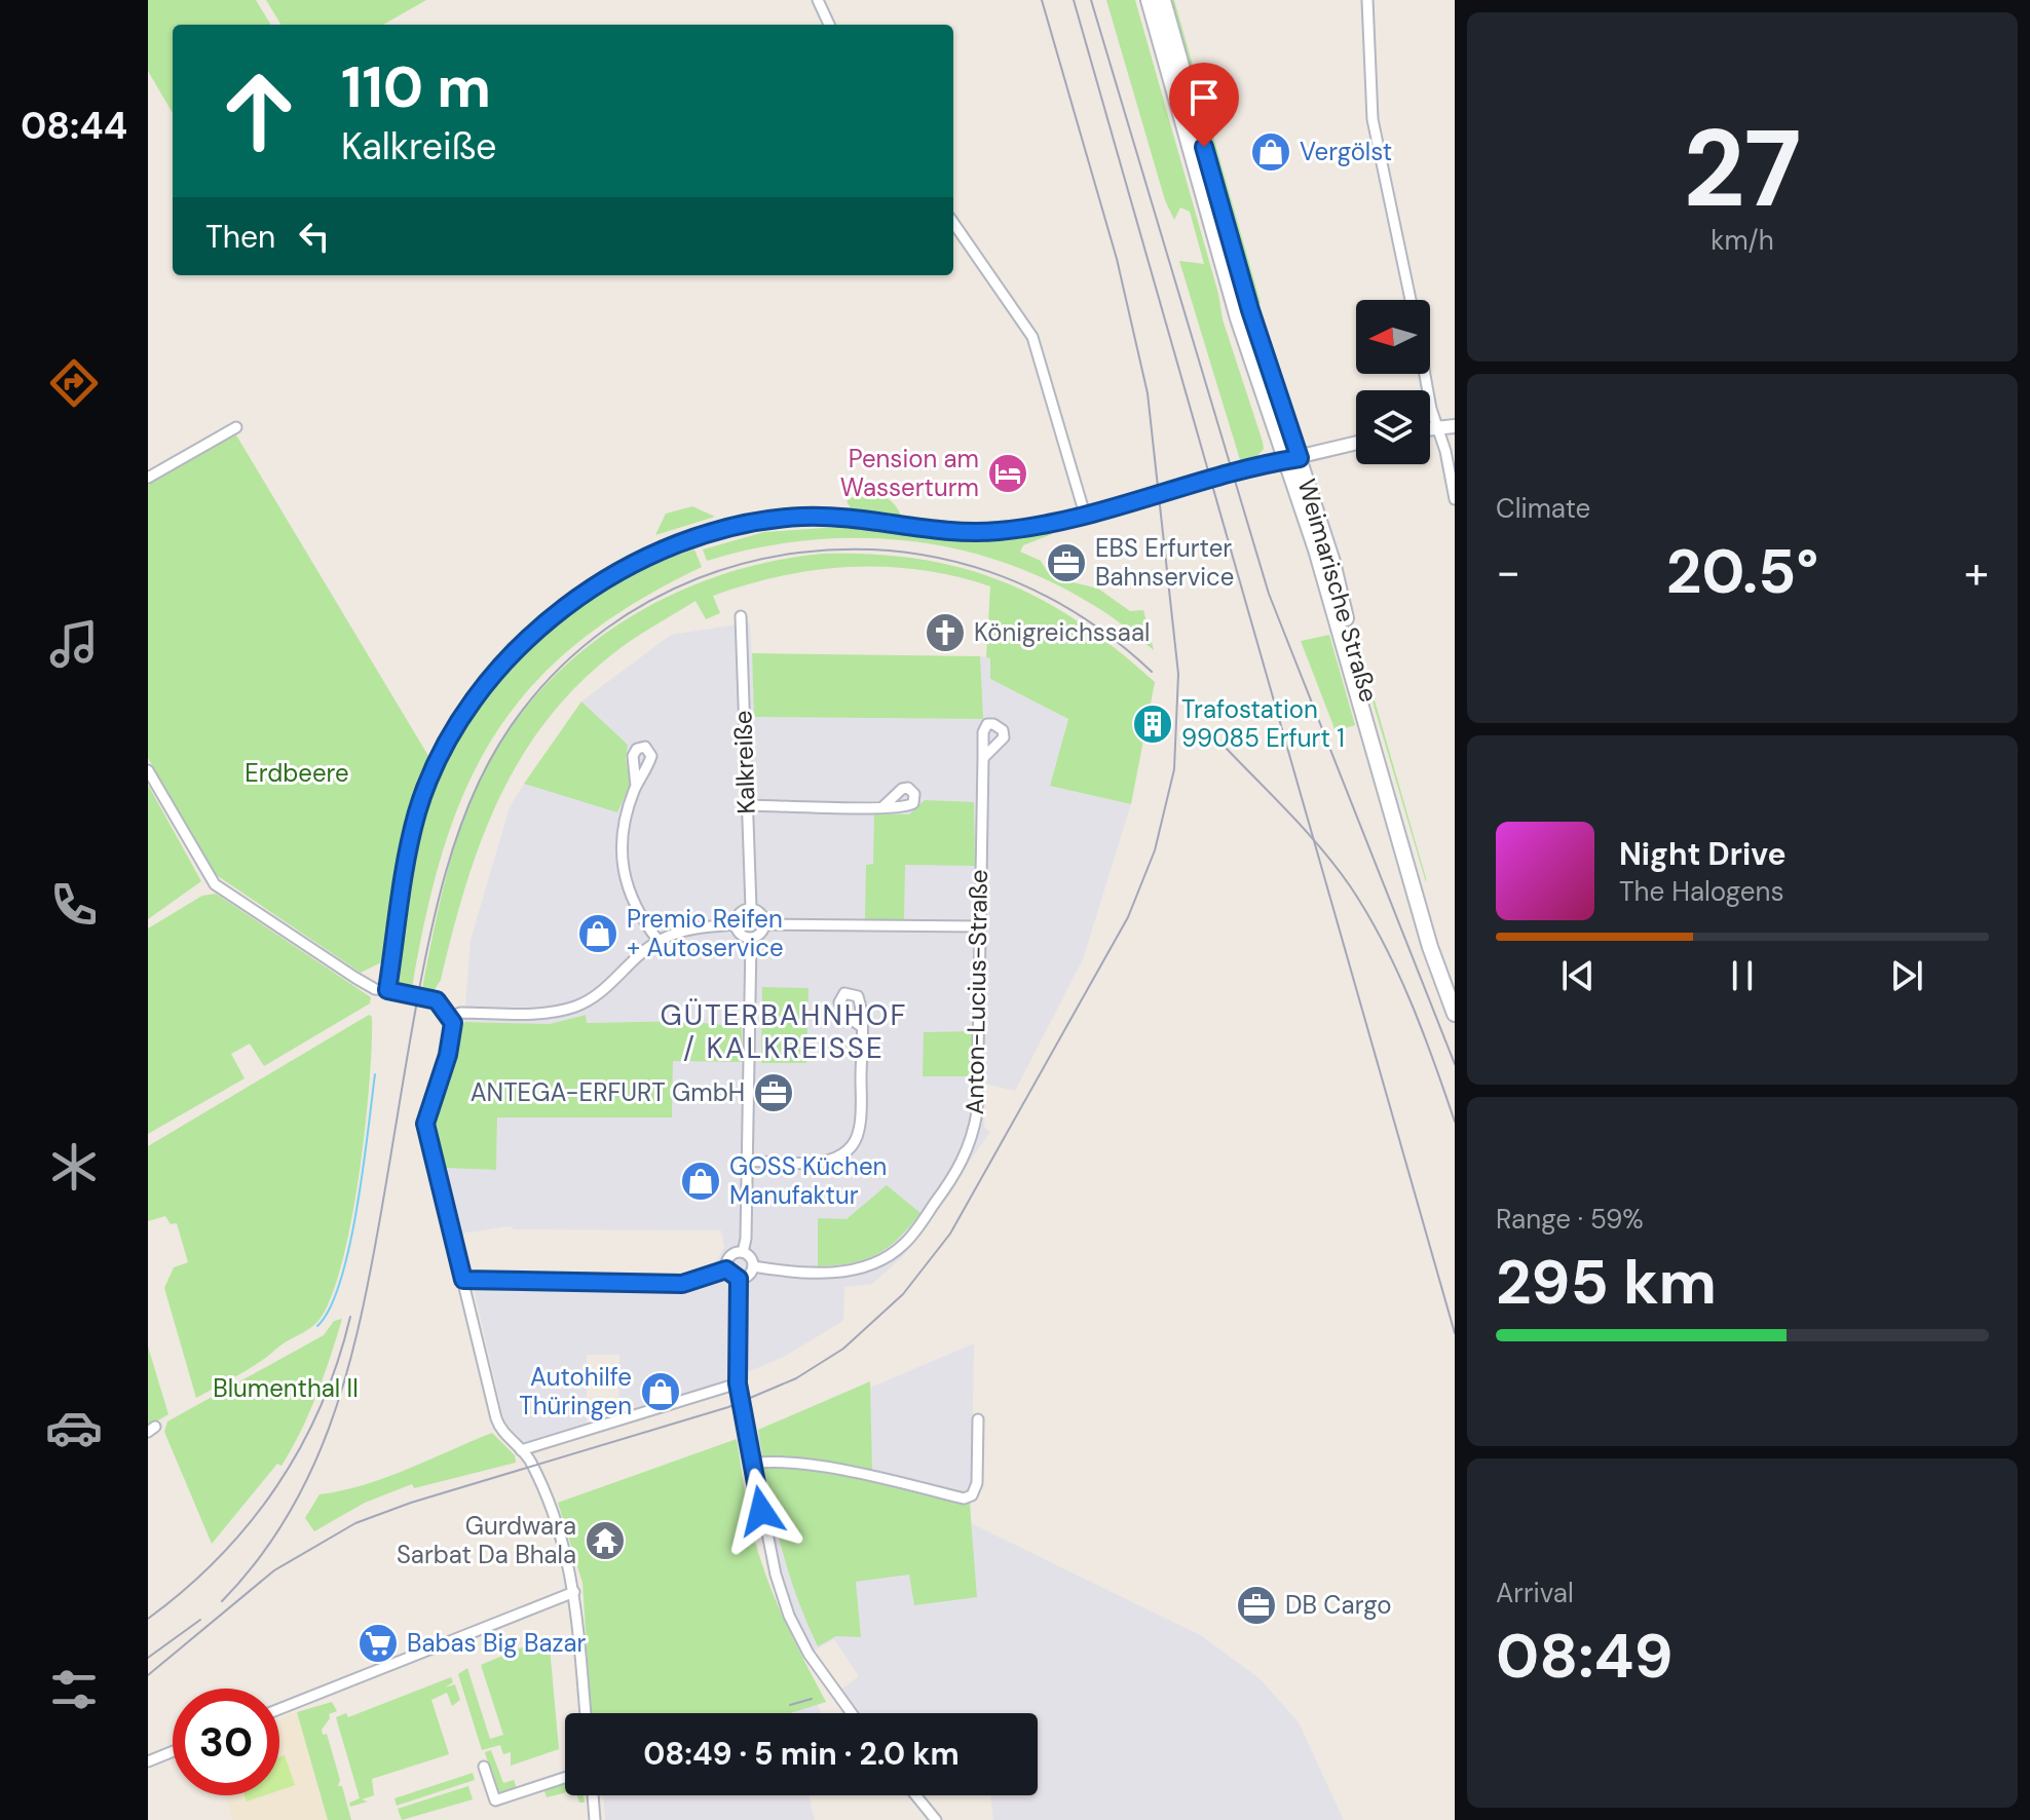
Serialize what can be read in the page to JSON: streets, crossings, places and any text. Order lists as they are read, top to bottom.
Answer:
{
  "streets": {
    "main road": ["Weimarische Straße"],
    "street": ["Kalkreiße", "Anton-Lucius-Straße"]
  },
  "districts": ["GÜTERBAHNHOF / KALKREISSE"],
  "parks": ["Erdbeere", "Blumenthal II"],
  "places": {
    "shop": [
      "Vergölst",
      "Premio Reifen + Autoservice",
      "GOSS Küchen Manufaktur",
      "Autohilfe Thüringen"
    ],
    "hotel": ["Pension am Wasserturm"],
    "office": ["EBS Erfurter Bahnservice", "ANTEGA-ERFURT GmbH", "DB Cargo"],
    "church": ["Königreichssaal"],
    "building": ["Trafostation 99085 Erfurt 1"],
    "temple": ["Gurdwara Sarbat Da Bhala"],
    "supermarket": ["Babas Big Bazar"]
  },
  "north": "left",
  "page": {
    "tabs": "08:44",
    "tile": [
      ["27", "km/h"],
      "Climate",
      ["Range · 59%", "295 km"],
      ["Arrival", "08:49"]
    ],
    "turn": ["110 m", "Kalkreiße"],
    "then": "Then",
    "heat": ["−", "20.5°", "+"],
    "song": ["Night Drive", "The Halogens"],
    "limit": "30",
    "trip": "08:49 · 5 min · 2.0 km"
  }
}
